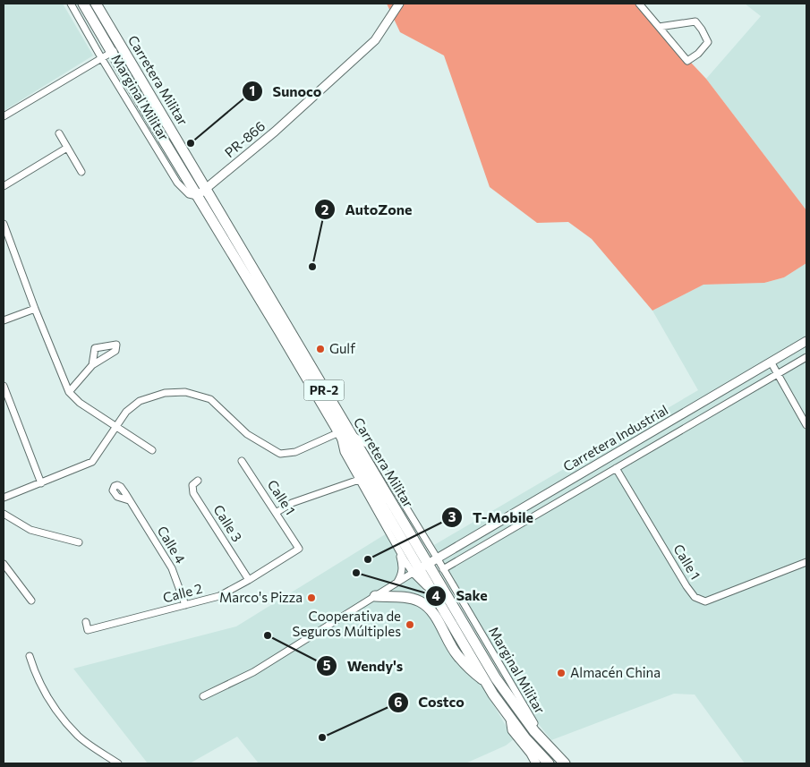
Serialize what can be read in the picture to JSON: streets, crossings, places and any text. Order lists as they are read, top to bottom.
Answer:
{
  "streets": {
    "main road": ["Carretera Militar", "PR-2"],
    "street": [
      "Marginal Militar",
      "PR-866",
      "Carretera Industrial",
      "Calle 1",
      "Calle 3",
      "Calle 4",
      "Calle 2"
    ]
  },
  "crossings": [
    ["Carretera Militar", "Marginal Militar"],
    ["Carretera Militar", "PR-866"],
    ["Carretera Militar", "Carretera Industrial"],
    ["Marginal Militar", "PR-866"],
    ["Marginal Militar", "Carretera Industrial"],
    ["Calle 1", "Calle 2"],
    ["Calle 3", "Calle 2"],
    ["Calle 4", "Calle 2"]
  ],
  "places": [
    "Sunoco",
    "AutoZone",
    "Gulf",
    "T-Mobile",
    "Sake",
    "Marco's Pizza",
    "Cooperativa de Seguros Múltiples",
    "Wendy's",
    "Almacén China",
    "Costco"
  ]
}
